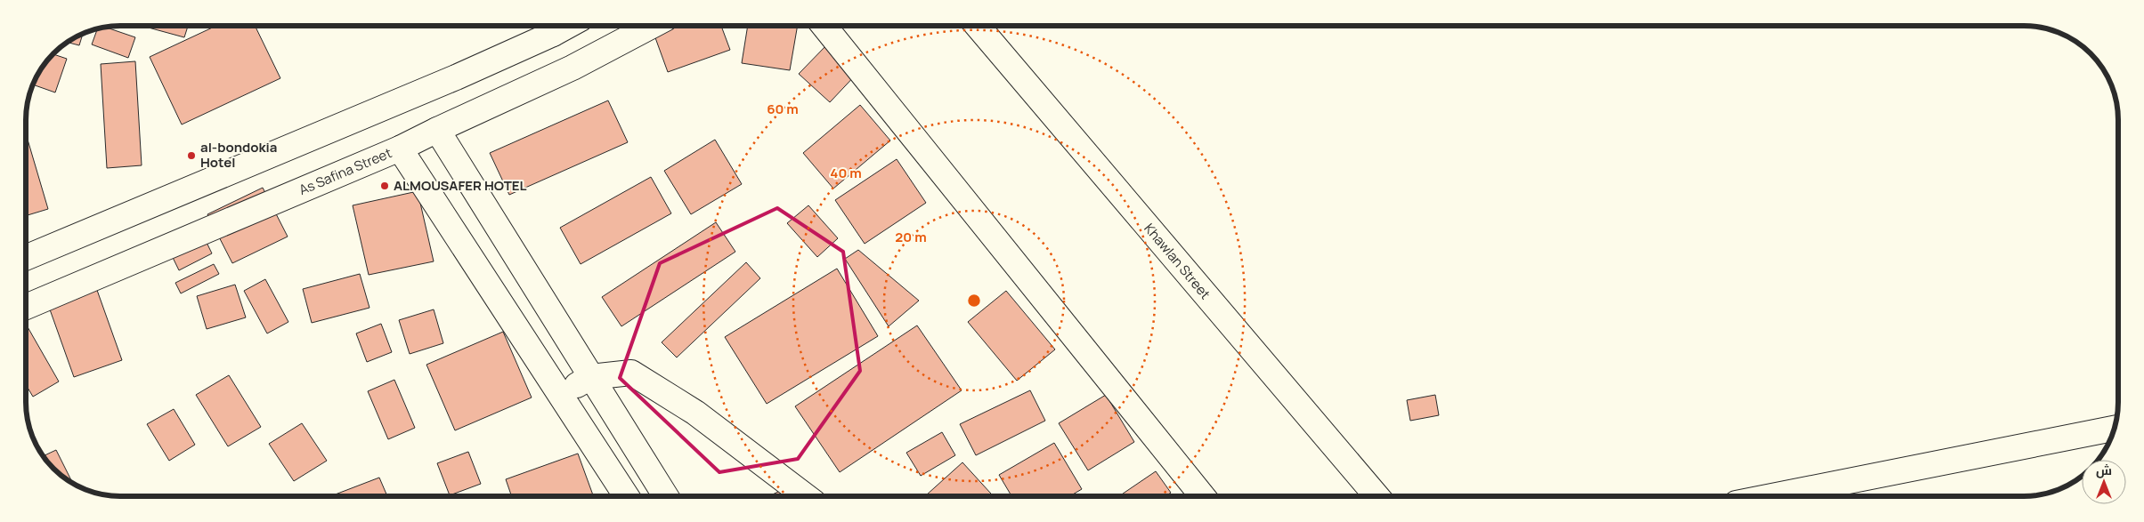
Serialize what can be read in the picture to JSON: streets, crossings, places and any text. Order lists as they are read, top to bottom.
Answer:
{
  "streets": {
    "street": ["As Safina Street", "Khawlan Street"]
  },
  "places": ["al-bondokia Hotel", "ALMOUSAFER HOTEL"],
  "north": "top",
  "rings": ["60 m", "40 m", "20 m"]
}
